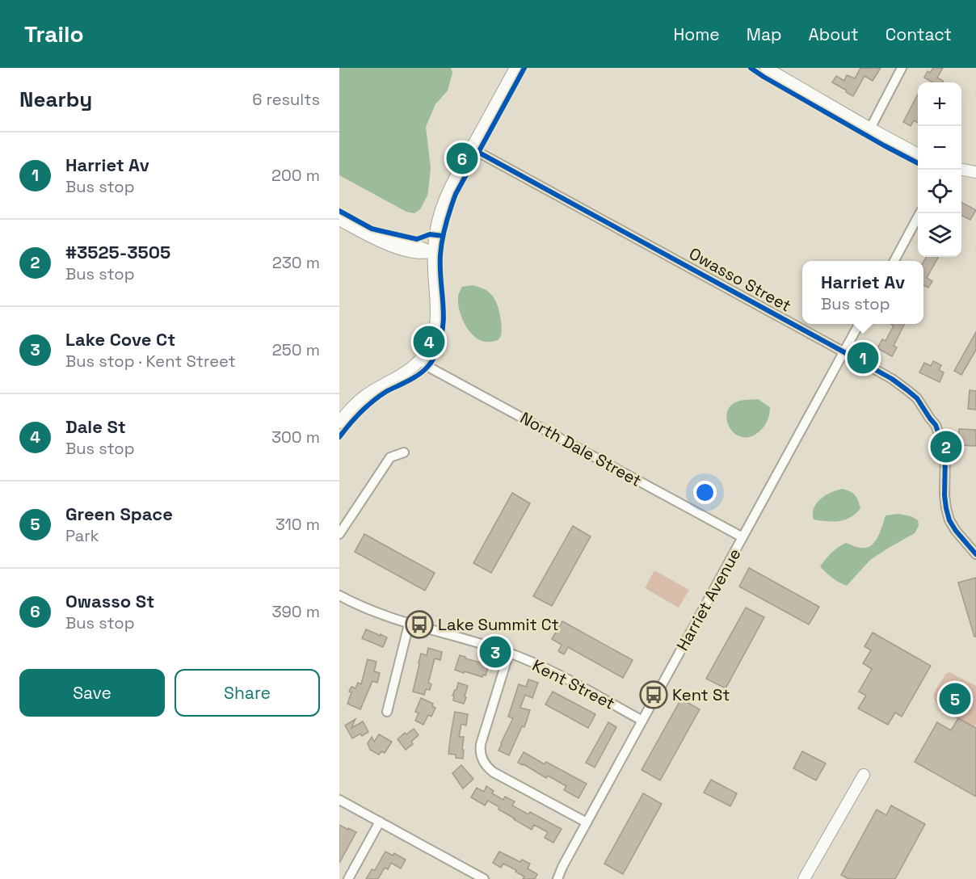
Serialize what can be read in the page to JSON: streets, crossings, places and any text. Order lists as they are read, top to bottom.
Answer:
{
  "streets": {
    "street": [
      "Owasso Street",
      "North Dale Street",
      "Harriet Avenue",
      "Kent Street"
    ]
  },
  "crossings": [
    ["Owasso Street", "Harriet Avenue"],
    ["North Dale Street", "Harriet Avenue"],
    ["Harriet Avenue", "Kent Street"]
  ],
  "places": {
    "bus stop": ["Lake Summit Ct", "Kent St"]
  },
  "page": {
    "header": "Trailo",
    "nav": [
      "Home",
      "Map",
      "About",
      "Contact"
    ],
    "heading": ["Nearby", "6 results"],
    "map_buttons": ["+", "−"],
    "list": [
      {
        "mark": "1",
        "name": "Harriet Av",
        "note": "Bus stop",
        "value": "200 m"
      },
      {
        "mark": "2",
        "name": "#3525-3505",
        "note": "Bus stop",
        "value": "230 m"
      },
      {
        "mark": "3",
        "name": "Lake Cove Ct",
        "note": "Bus stop · Kent Street",
        "value": "250 m"
      },
      {
        "mark": "4",
        "name": "Dale St",
        "note": "Bus stop",
        "value": "300 m"
      },
      {
        "mark": "5",
        "name": "Green Space",
        "note": "Park",
        "value": "310 m"
      },
      {
        "mark": "6",
        "name": "Owasso St",
        "note": "Bus stop",
        "value": "390 m"
      }
    ],
    "pins": [
      "6",
      "4",
      "1",
      "2",
      "3",
      "5"
    ],
    "popup": ["Harriet Av", "Bus stop"],
    "buttons": ["Save", "Share"]
  }
}
